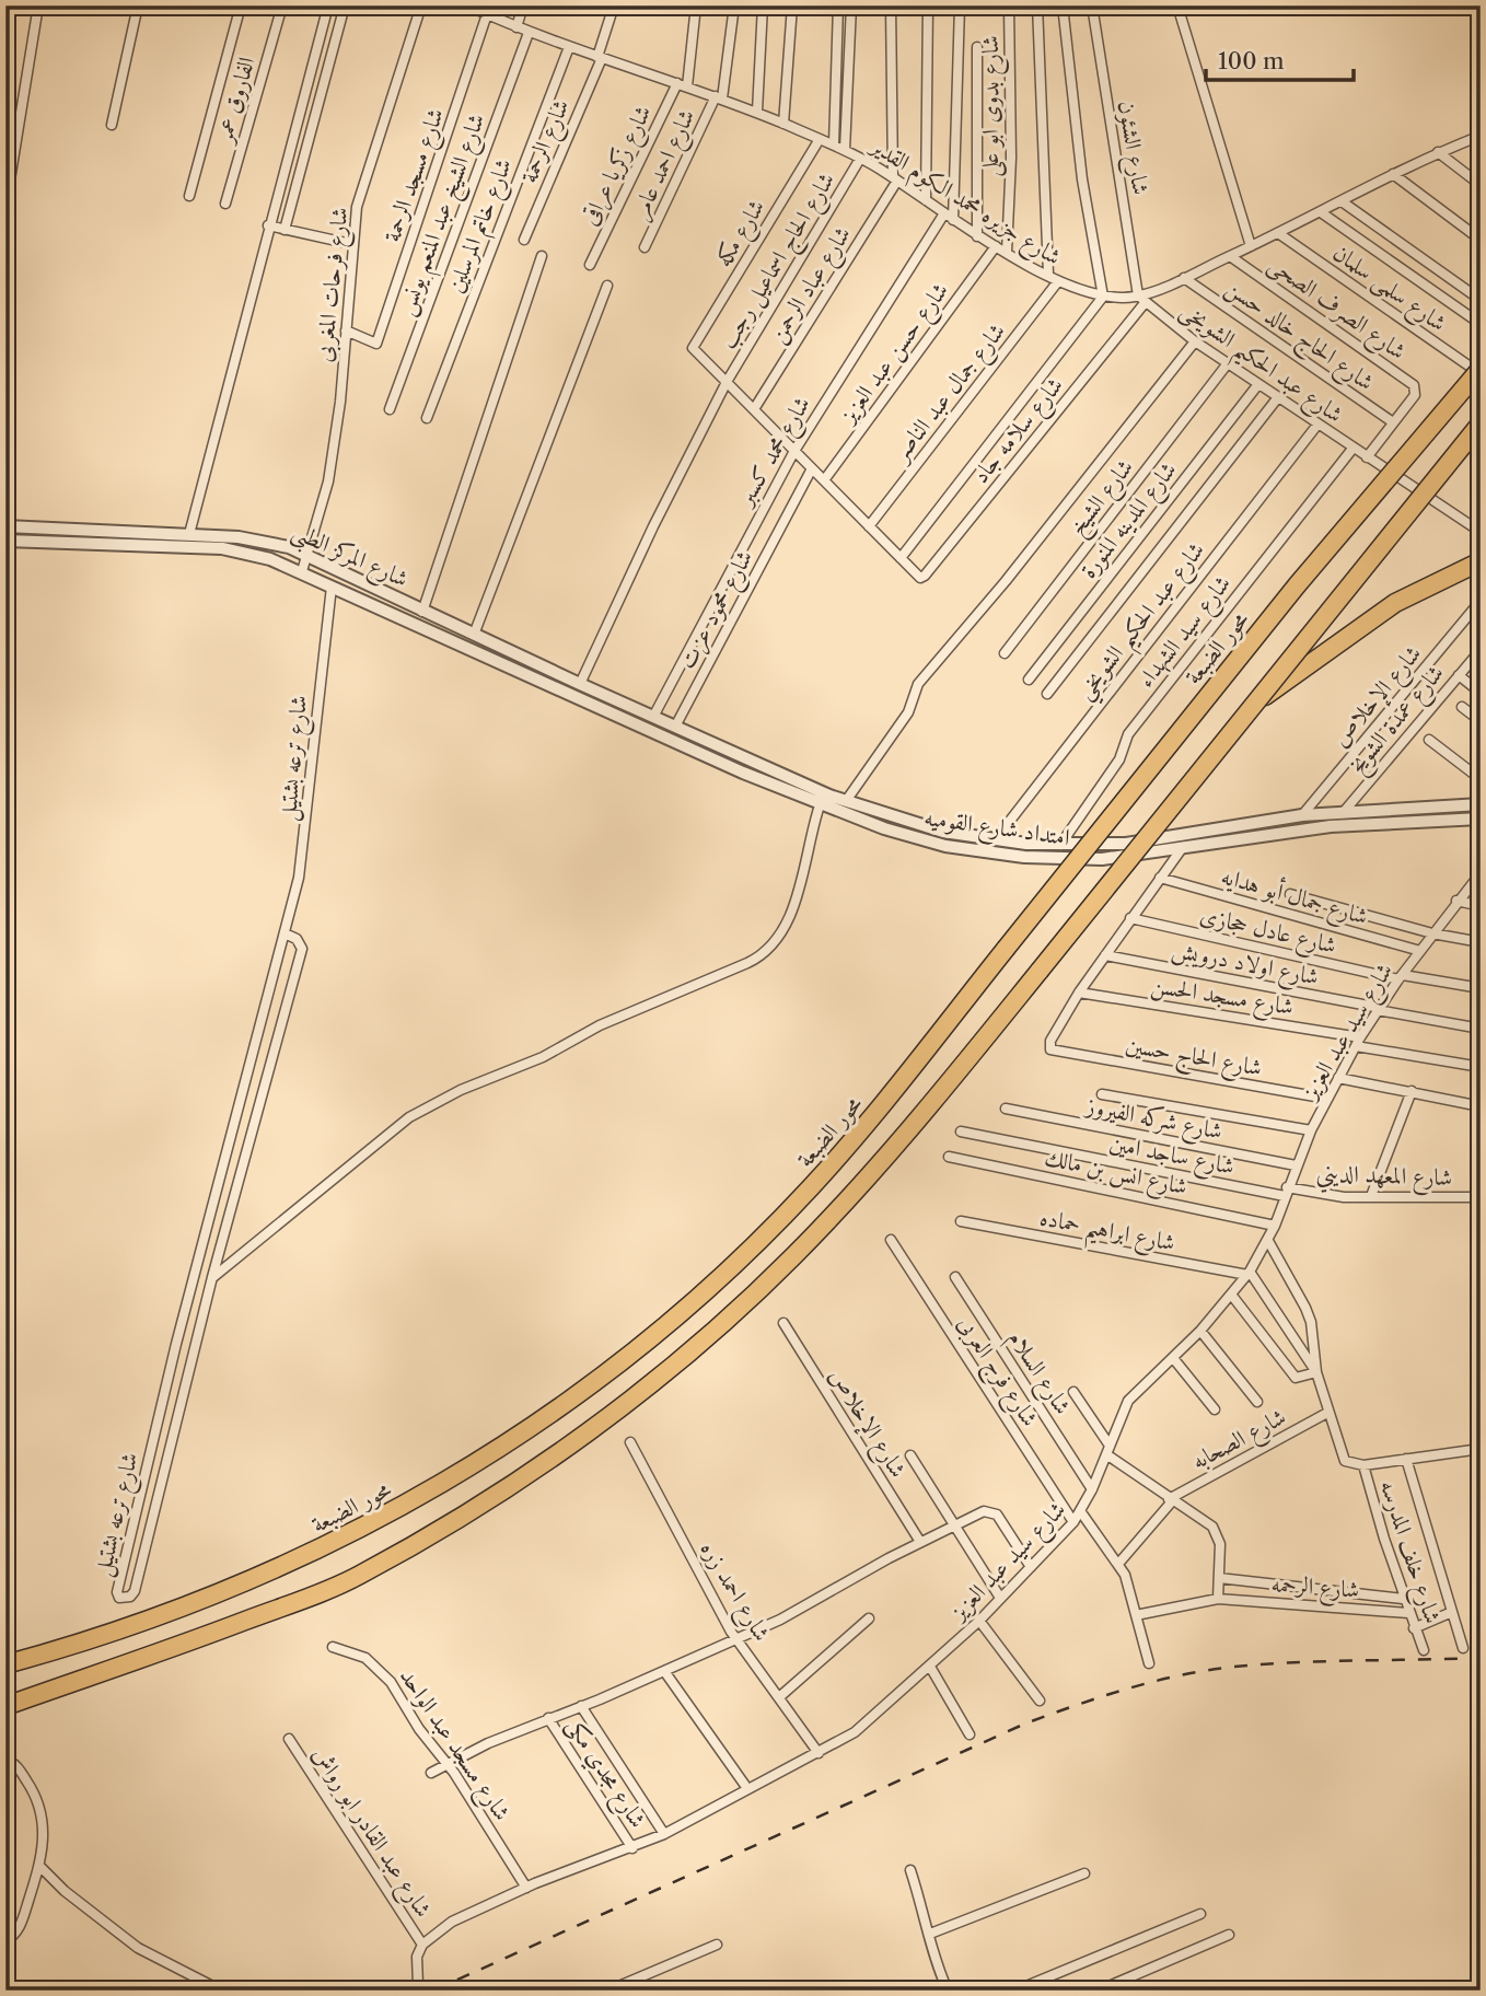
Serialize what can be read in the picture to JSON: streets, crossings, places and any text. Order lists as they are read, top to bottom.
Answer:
{
  "streets": {
    "highway": ["محور الضبعة"],
    "street": [
      "الفاروق عمر",
      "شارع بدوى ابو على",
      "شارع الرحمة",
      "شارع الشئون",
      "شارع احمد عامر",
      "شارع زكريا عراقى",
      "شارع مسجد الرحمة",
      "شارع جزيره محمد الكوم القدير",
      "شارع الشيخ عبد المنعم يونس",
      "شارع خاتم المرسلين",
      "شارع مكه",
      "شارع الحاج اسماعيل رجب",
      "شارع فرحات المغربى",
      "شارع عباد الرحمن",
      "شارع سلمى سلمان",
      "شارع الصرف الصحى",
      "شارع الحاج خالد حسن",
      "شارع حسن عبد العزيز",
      "شارع عبد الحكيم الشويخى",
      "شارع جمال عبد الناصر",
      "شارع سلامه جاد",
      "شارع محمد كسبر",
      "شارع الشيخ",
      "شارع المدينه المنورة",
      "شارع المركز الطبى",
      "شارع محمود عزت",
      "شارع عبد الحكيم الشويخي",
      "شارع سيد الشهداء",
      "شارع الإخلاص",
      "شارع عمدة الشويخ",
      "شارع ترعه بشتيل",
      "امتداد شارع القوميه",
      "شارع جمال أبو هدايه",
      "شارع عادل حجازى",
      "شارع اولاد درويش",
      "شارع مسجد الحسن",
      "شارع سيد عبد العزيز",
      "شارع الحاج حسين",
      "شارع شركه الفيروز",
      "شارع ساجد امين",
      "شارع انس بن مالك",
      "شارع المعهد الديني",
      "شارع ابراهيم حماده",
      "شارع فرج العربى",
      "شارع السلام",
      "شارع الصحابه",
      "شارع خلف المدرسه",
      "شارع الرحمه",
      "شارع احمد زره",
      "شارع مسجد عبد الواحد",
      "شارع مجدي مكى",
      "شارع عبد القادر ابو رواش"
    ]
  },
  "crossings": [
    ["شارع بدوى ابو على", "شارع جزيره محمد الكوم القدير"],
    ["شارع الرحمة", "شارع جزيره محمد الكوم القدير"],
    ["شارع الشئون", "شارع جزيره محمد الكوم القدير"],
    ["شارع الشئون", "شارع عبد الحكيم الشويخى"],
    ["شارع الشئون", "شارع سلامه جاد"],
    ["شارع احمد عامر", "شارع جزيره محمد الكوم القدير"],
    ["شارع زكريا عراقى", "شارع جزيره محمد الكوم القدير"],
    ["شارع مسجد الرحمة", "شارع جزيره محمد الكوم القدير"],
    ["شارع مسجد الرحمة", "شارع فرحات المغربى"],
    ["شارع جزيره محمد الكوم القدير", "شارع الشيخ عبد المنعم يونس"],
    ["شارع جزيره محمد الكوم القدير", "شارع خاتم المرسلين"],
    ["شارع جزيره محمد الكوم القدير", "شارع مكه"],
    ["شارع جزيره محمد الكوم القدير", "شارع الحاج اسماعيل رجب"],
    ["شارع جزيره محمد الكوم القدير", "شارع عباد الرحمن"],
    ["شارع جزيره محمد الكوم القدير", "شارع سلمى سلمان"],
    ["شارع جزيره محمد الكوم القدير", "شارع الصرف الصحى"],
    ["شارع جزيره محمد الكوم القدير", "شارع الحاج خالد حسن"],
    ["شارع جزيره محمد الكوم القدير", "شارع حسن عبد العزيز"],
    ["شارع جزيره محمد الكوم القدير", "شارع عبد الحكيم الشويخى"],
    ["شارع جزيره محمد الكوم القدير", "شارع جمال عبد الناصر"],
    ["شارع جزيره محمد الكوم القدير", "شارع سلامه جاد"],
    ["شارع جزيره محمد الكوم القدير", "شارع محمد كسبر"],
    ["شارع مكه", "شارع الحاج اسماعيل رجب"],
    ["شارع الحاج اسماعيل رجب", "شارع المركز الطبى"],
    ["شارع فرحات المغربى", "شارع المركز الطبى"],
    ["شارع سلمى سلمان", "محور الضبعة"],
    ["شارع الصرف الصحى", "شارع الحاج خالد حسن"],
    ["شارع عبد الحكيم الشويخى", "شارع سلامه جاد"],
    ["شارع عبد الحكيم الشويخى", "شارع الشيخ"],
    ["شارع عبد الحكيم الشويخى", "شارع المدينه المنورة"],
    ["شارع عبد الحكيم الشويخى", "شارع عبد الحكيم الشويخي"],
    ["شارع عبد الحكيم الشويخى", "شارع سيد الشهداء"],
    ["شارع محمد كسبر", "شارع المركز الطبى"],
    ["شارع محمد كسبر", "امتداد شارع القوميه"],
    ["شارع المركز الطبى", "شارع ترعه بشتيل"],
    ["شارع المركز الطبى", "امتداد شارع القوميه"],
    ["شارع محمود عزت", "امتداد شارع القوميه"],
    ["شارع عبد الحكيم الشويخي", "امتداد شارع القوميه"],
    ["شارع سيد الشهداء", "امتداد شارع القوميه"],
    ["شارع الإخلاص", "امتداد شارع القوميه"],
    ["شارع عمدة الشويخ", "امتداد شارع القوميه"],
    ["شارع جمال أبو هدايه", "شارع سيد عبد العزيز"],
    ["شارع عادل حجازى", "شارع سيد عبد العزيز"],
    ["شارع اولاد درويش", "شارع سيد عبد العزيز"],
    ["شارع مسجد الحسن", "شارع سيد عبد العزيز"],
    ["شارع مسجد الحسن", "شارع الحاج حسين"],
    ["شارع سيد عبد العزيز", "شارع الحاج حسين"],
    ["شارع سيد عبد العزيز", "شارع شركه الفيروز"],
    ["شارع سيد عبد العزيز", "شارع ساجد امين"],
    ["شارع سيد عبد العزيز", "شارع انس بن مالك"],
    ["شارع سيد عبد العزيز", "شارع المعهد الديني"],
    ["شارع سيد عبد العزيز", "شارع ابراهيم حماده"],
    ["شارع سيد عبد العزيز", "شارع فرج العربى"],
    ["شارع سيد عبد العزيز", "شارع السلام"],
    ["شارع سيد عبد العزيز", "شارع احمد زره"],
    ["شارع سيد عبد العزيز", "شارع مسجد عبد الواحد"],
    ["شارع سيد عبد العزيز", "شارع مجدي مكى"],
    ["شارع سيد عبد العزيز", "شارع عبد القادر ابو رواش"],
    ["شارع ساجد امين", "شارع المعهد الديني"],
    ["شارع خلف المدرسه", "شارع الرحمه"]
  ],
  "scale_bar": "100 m"
}
